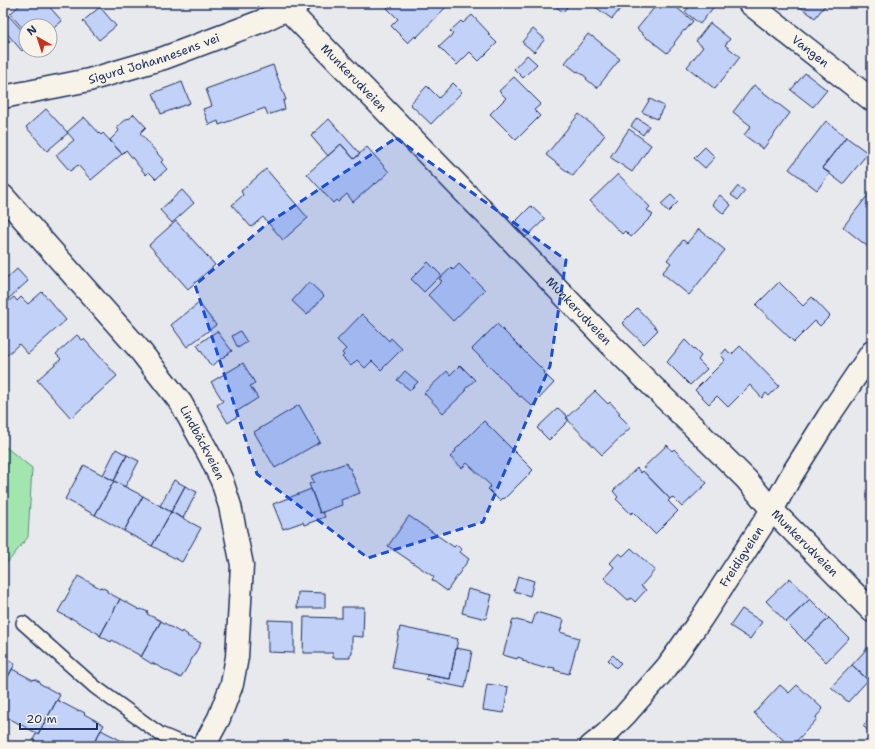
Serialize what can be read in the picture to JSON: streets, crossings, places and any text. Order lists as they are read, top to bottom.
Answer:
{
  "streets": {
    "street": [
      "Vangen",
      "Sigurd Johannesens vei",
      "Munkerudveien",
      "Lindbäckveien",
      "Freidigveien"
    ]
  },
  "crossings": [
    ["Sigurd Johannesens vei", "Munkerudveien"],
    ["Munkerudveien", "Freidigveien"]
  ],
  "scale_bar": "20 m",
  "north": "top left"
}
